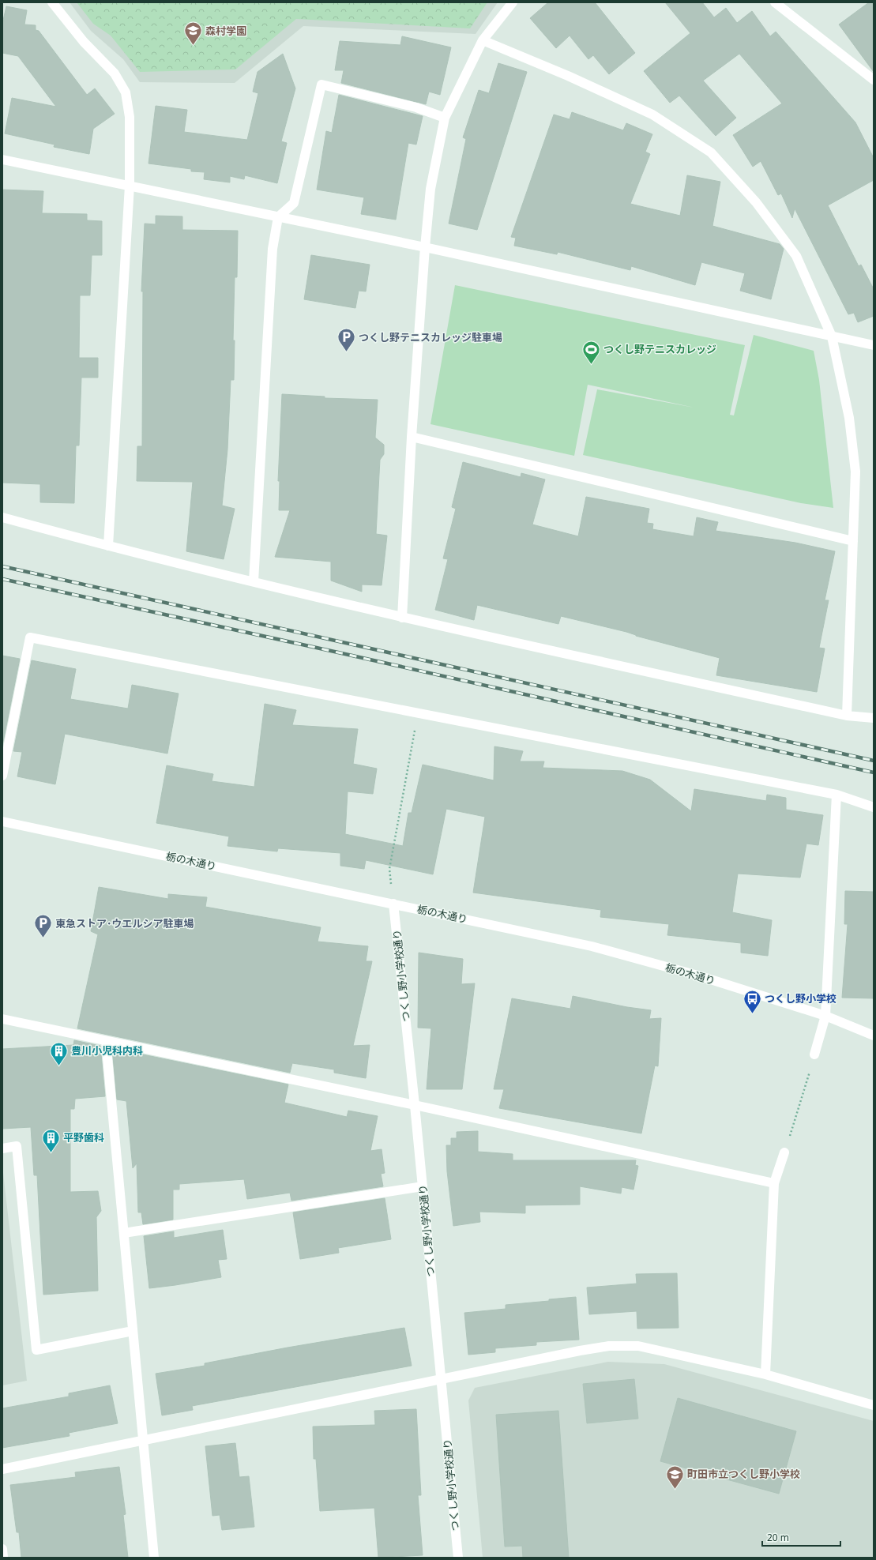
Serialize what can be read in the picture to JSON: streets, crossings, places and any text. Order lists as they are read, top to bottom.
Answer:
{
  "streets": {
    "street": ["栃の木通り", "つくし野小学校通り"]
  },
  "crossings": [
    ["栃の木通り", "つくし野小学校通り"]
  ],
  "places": {
    "school or university": ["森村学園", "町田市立つくし野小学校"],
    "parking": ["つくし野テニスカレッジ駐車場", "東急ストア･ウエルシア駐車場"],
    "sports": ["つくし野テニスカレッジ"],
    "bus stop": ["つくし野小学校"],
    "building": ["豊川小児科内科", "平野歯科"]
  },
  "scale_bar": "20 m"
}
